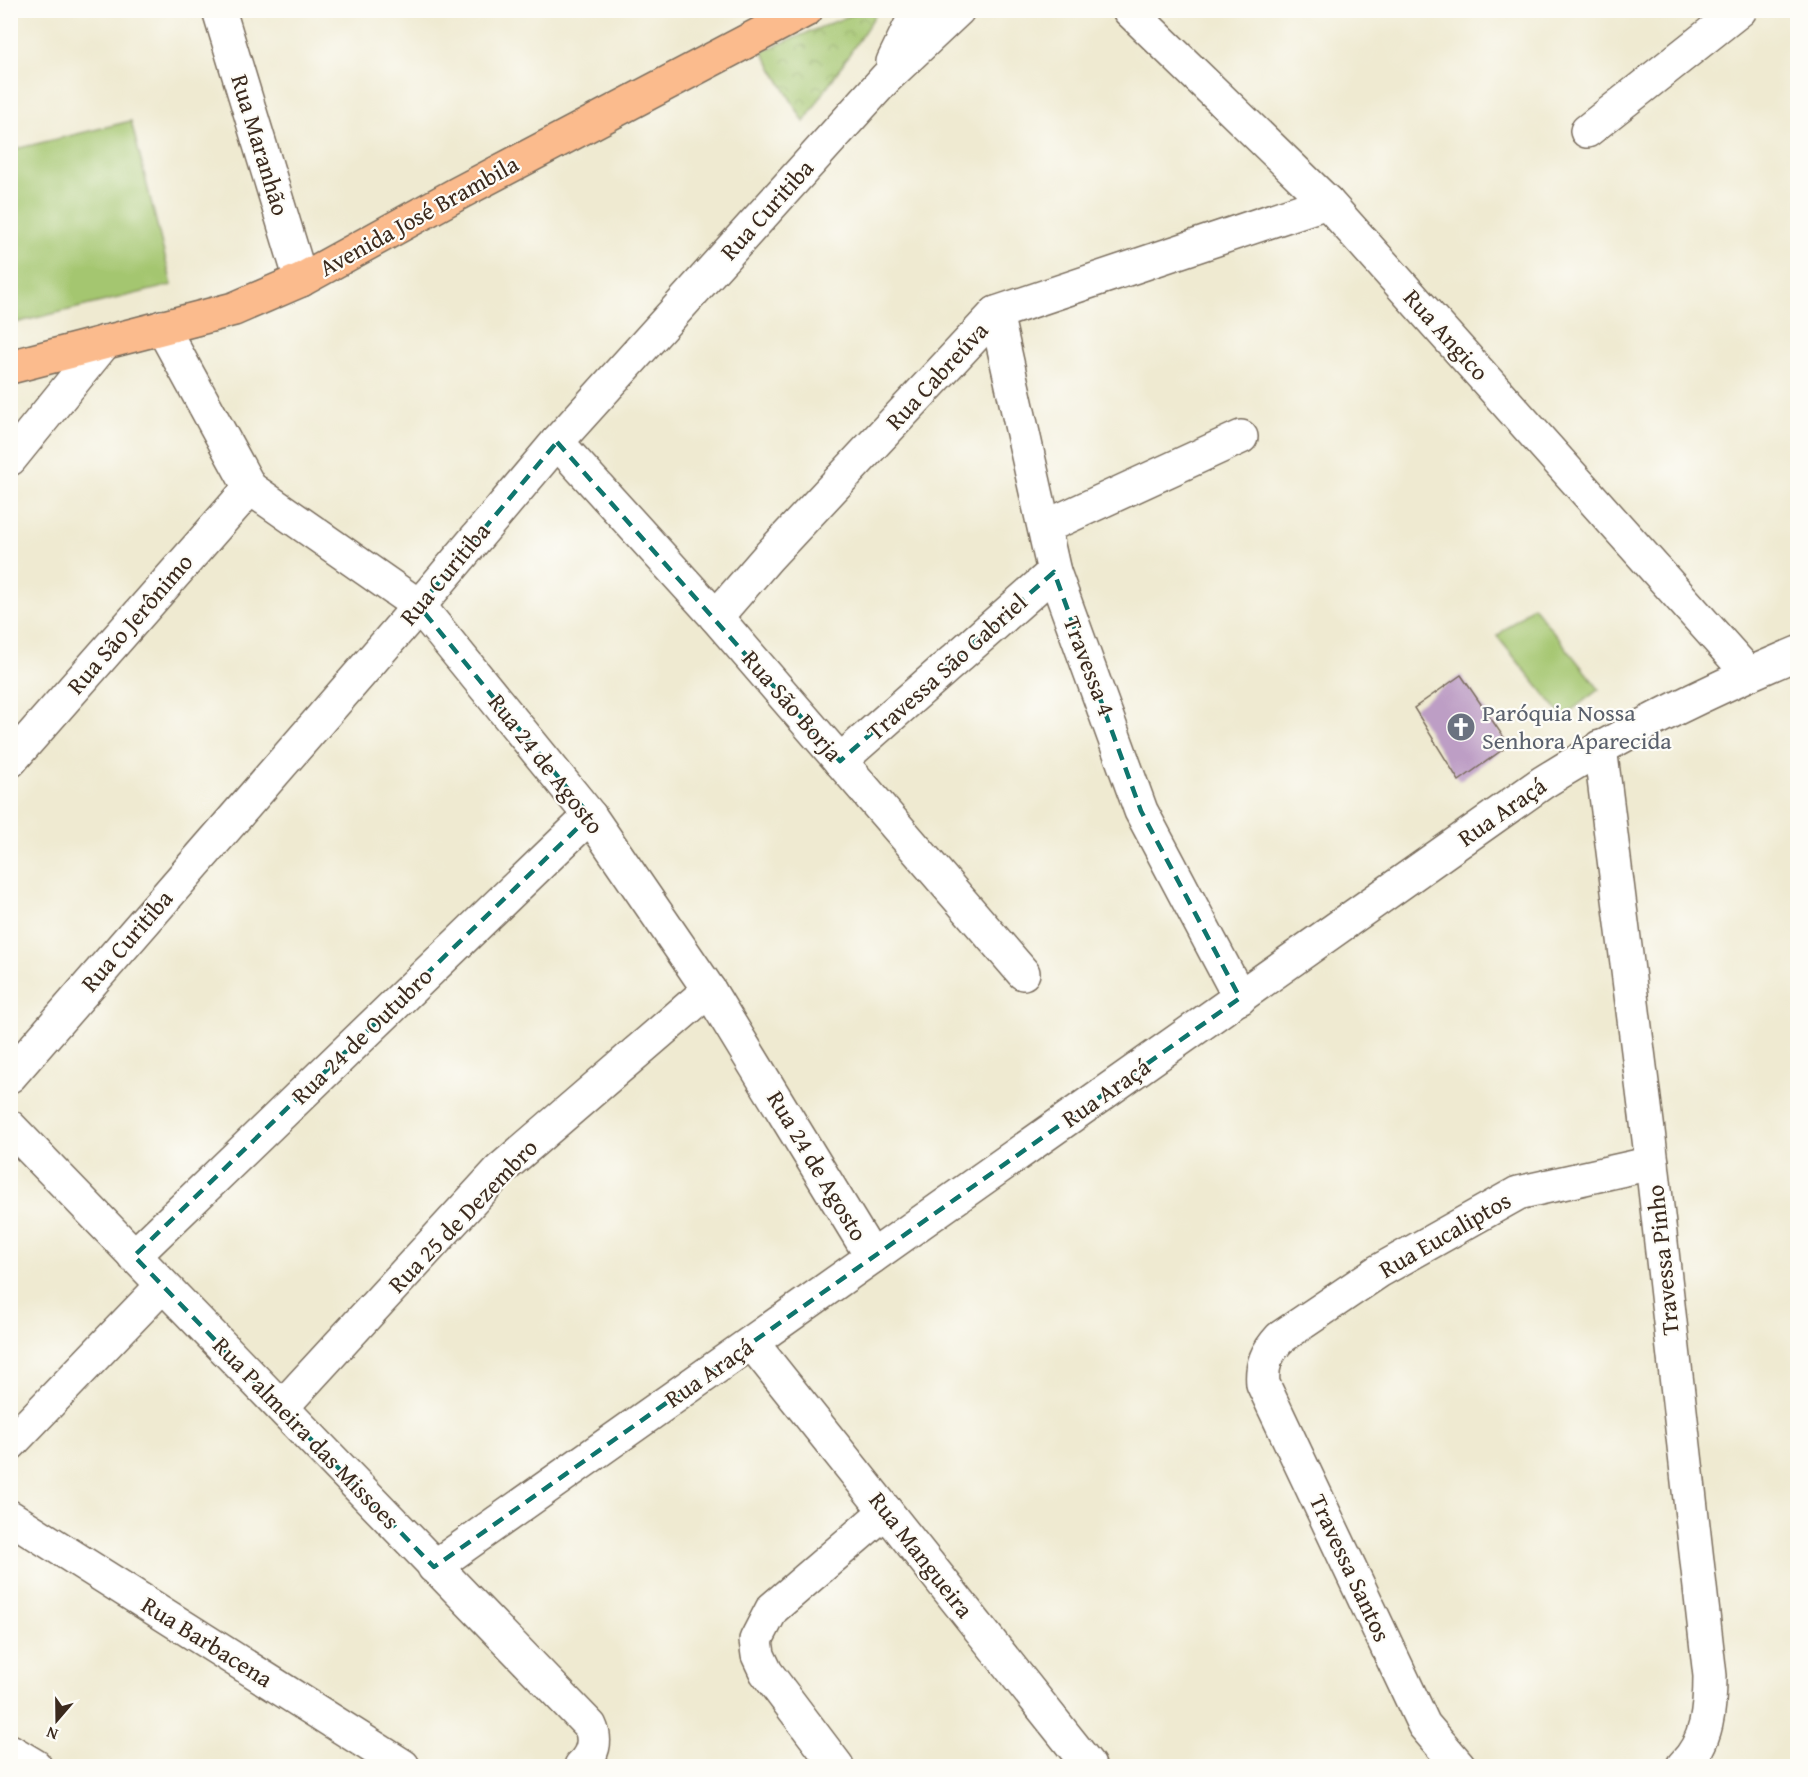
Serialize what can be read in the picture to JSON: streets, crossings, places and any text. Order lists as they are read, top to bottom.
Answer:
{
  "streets": {
    "main road": ["Avenida José Brambila"],
    "street": [
      "Rua Maranhão",
      "Rua Curitiba",
      "Rua Angico",
      "Rua Cabreúva",
      "Rua São Jerônimo",
      "Travessa 4",
      "Travessa São Gabriel",
      "Rua São Borja",
      "Rua 24 de Agosto",
      "Rua Araçá",
      "Rua 24 de Outubro",
      "Rua 25 de Dezembro",
      "Rua Eucaliptos",
      "Travessa Pinho",
      "Rua Palmeira das Missoes",
      "Rua Mangueira",
      "Travessa Santos",
      "Rua Barbacena"
    ]
  },
  "crossings": [
    ["Rua Maranhão", "Avenida José Brambila"],
    ["Rua Curitiba", "Rua São Borja"],
    ["Rua Curitiba", "Rua 24 de Agosto"],
    ["Avenida José Brambila", "Rua 24 de Agosto"],
    ["Rua Angico", "Rua Cabreúva"],
    ["Rua Angico", "Rua Araçá"],
    ["Rua Cabreúva", "Travessa 4"],
    ["Rua Cabreúva", "Rua São Borja"],
    ["Rua São Jerônimo", "Rua 24 de Agosto"],
    ["Travessa 4", "Travessa São Gabriel"],
    ["Travessa 4", "Rua Araçá"],
    ["Travessa São Gabriel", "Rua São Borja"],
    ["Rua 24 de Agosto", "Rua Araçá"],
    ["Rua 24 de Agosto", "Rua 24 de Outubro"],
    ["Rua 24 de Agosto", "Rua 25 de Dezembro"],
    ["Rua Araçá", "Travessa Pinho"],
    ["Rua Araçá", "Rua Palmeira das Missoes"],
    ["Rua Araçá", "Rua Mangueira"],
    ["Rua 24 de Outubro", "Rua Palmeira das Missoes"],
    ["Rua 25 de Dezembro", "Rua Palmeira das Missoes"],
    ["Rua Eucaliptos", "Travessa Pinho"],
    ["Rua Eucaliptos", "Travessa Santos"]
  ],
  "places": {
    "church": ["Paróquia Nossa Senhora Aparecida"]
  },
  "north": "bottom"
}
